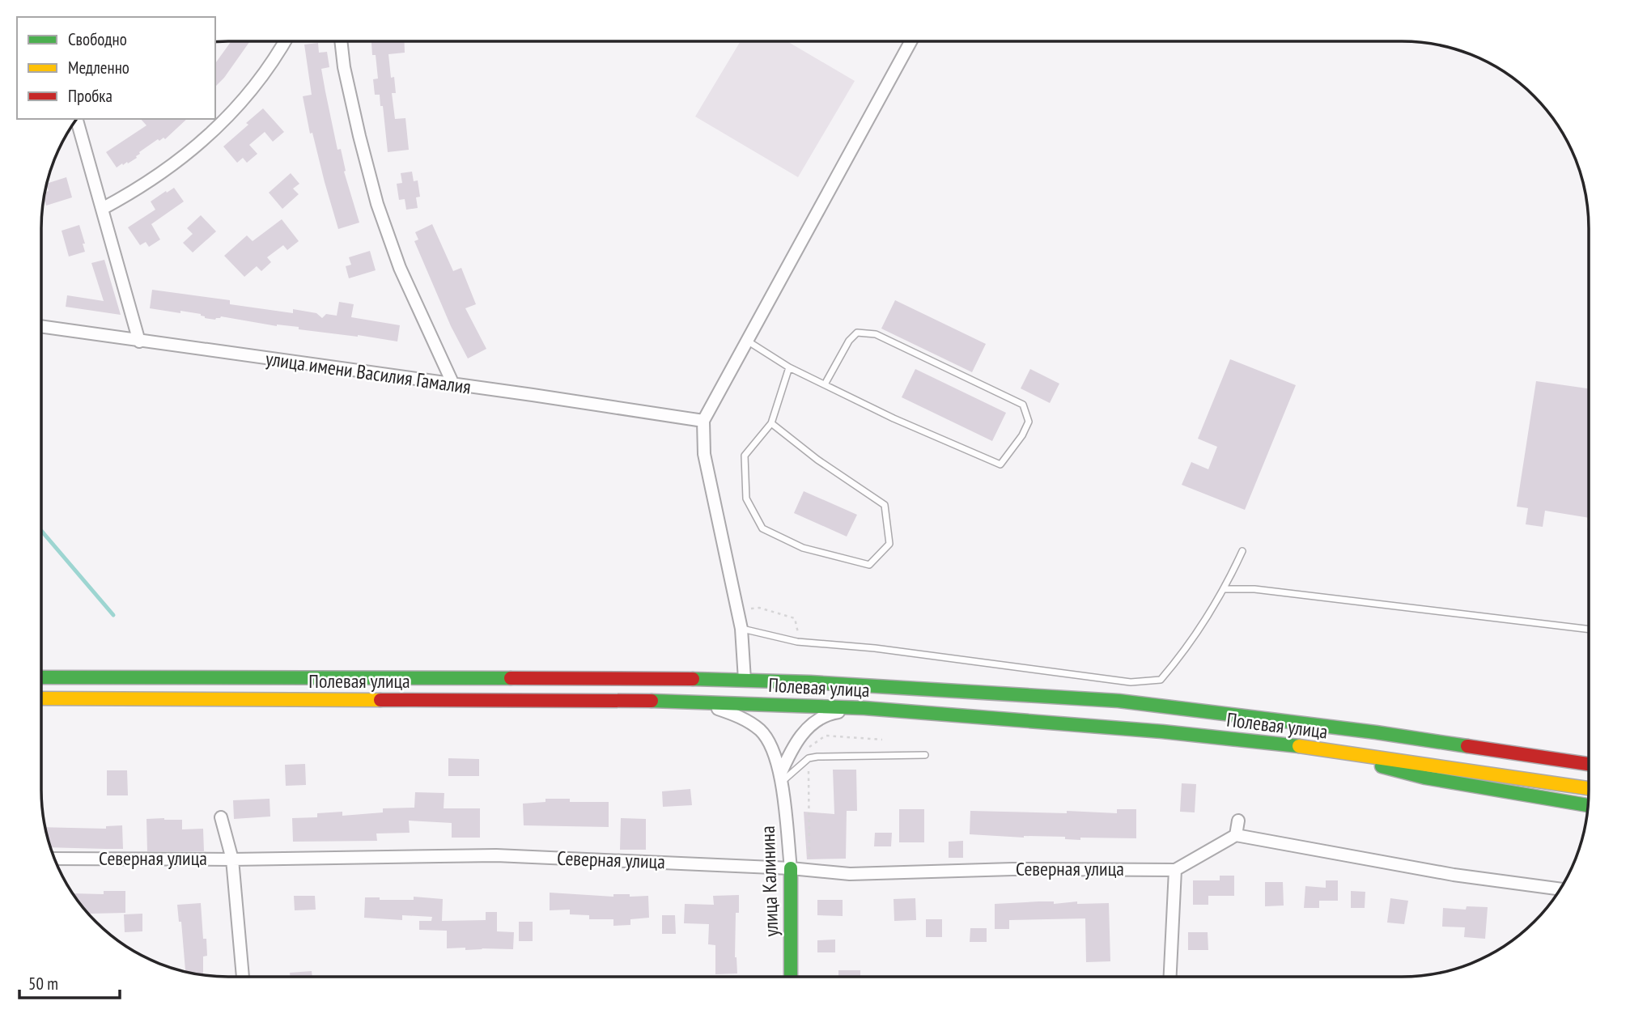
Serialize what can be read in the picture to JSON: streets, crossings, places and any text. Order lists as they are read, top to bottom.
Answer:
{
  "streets": {
    "main road": ["Полевая улица", "улица Калинина"],
    "street": ["улица имени Василия Гамалия", "Северная улица"]
  },
  "crossings": [
    ["Полевая улица", "улица Калинина"],
    ["Северная улица", "улица Калинина"]
  ],
  "legend": ["Свободно", "Медленно", "Пробка"],
  "scale_bar": "50 m"
}
